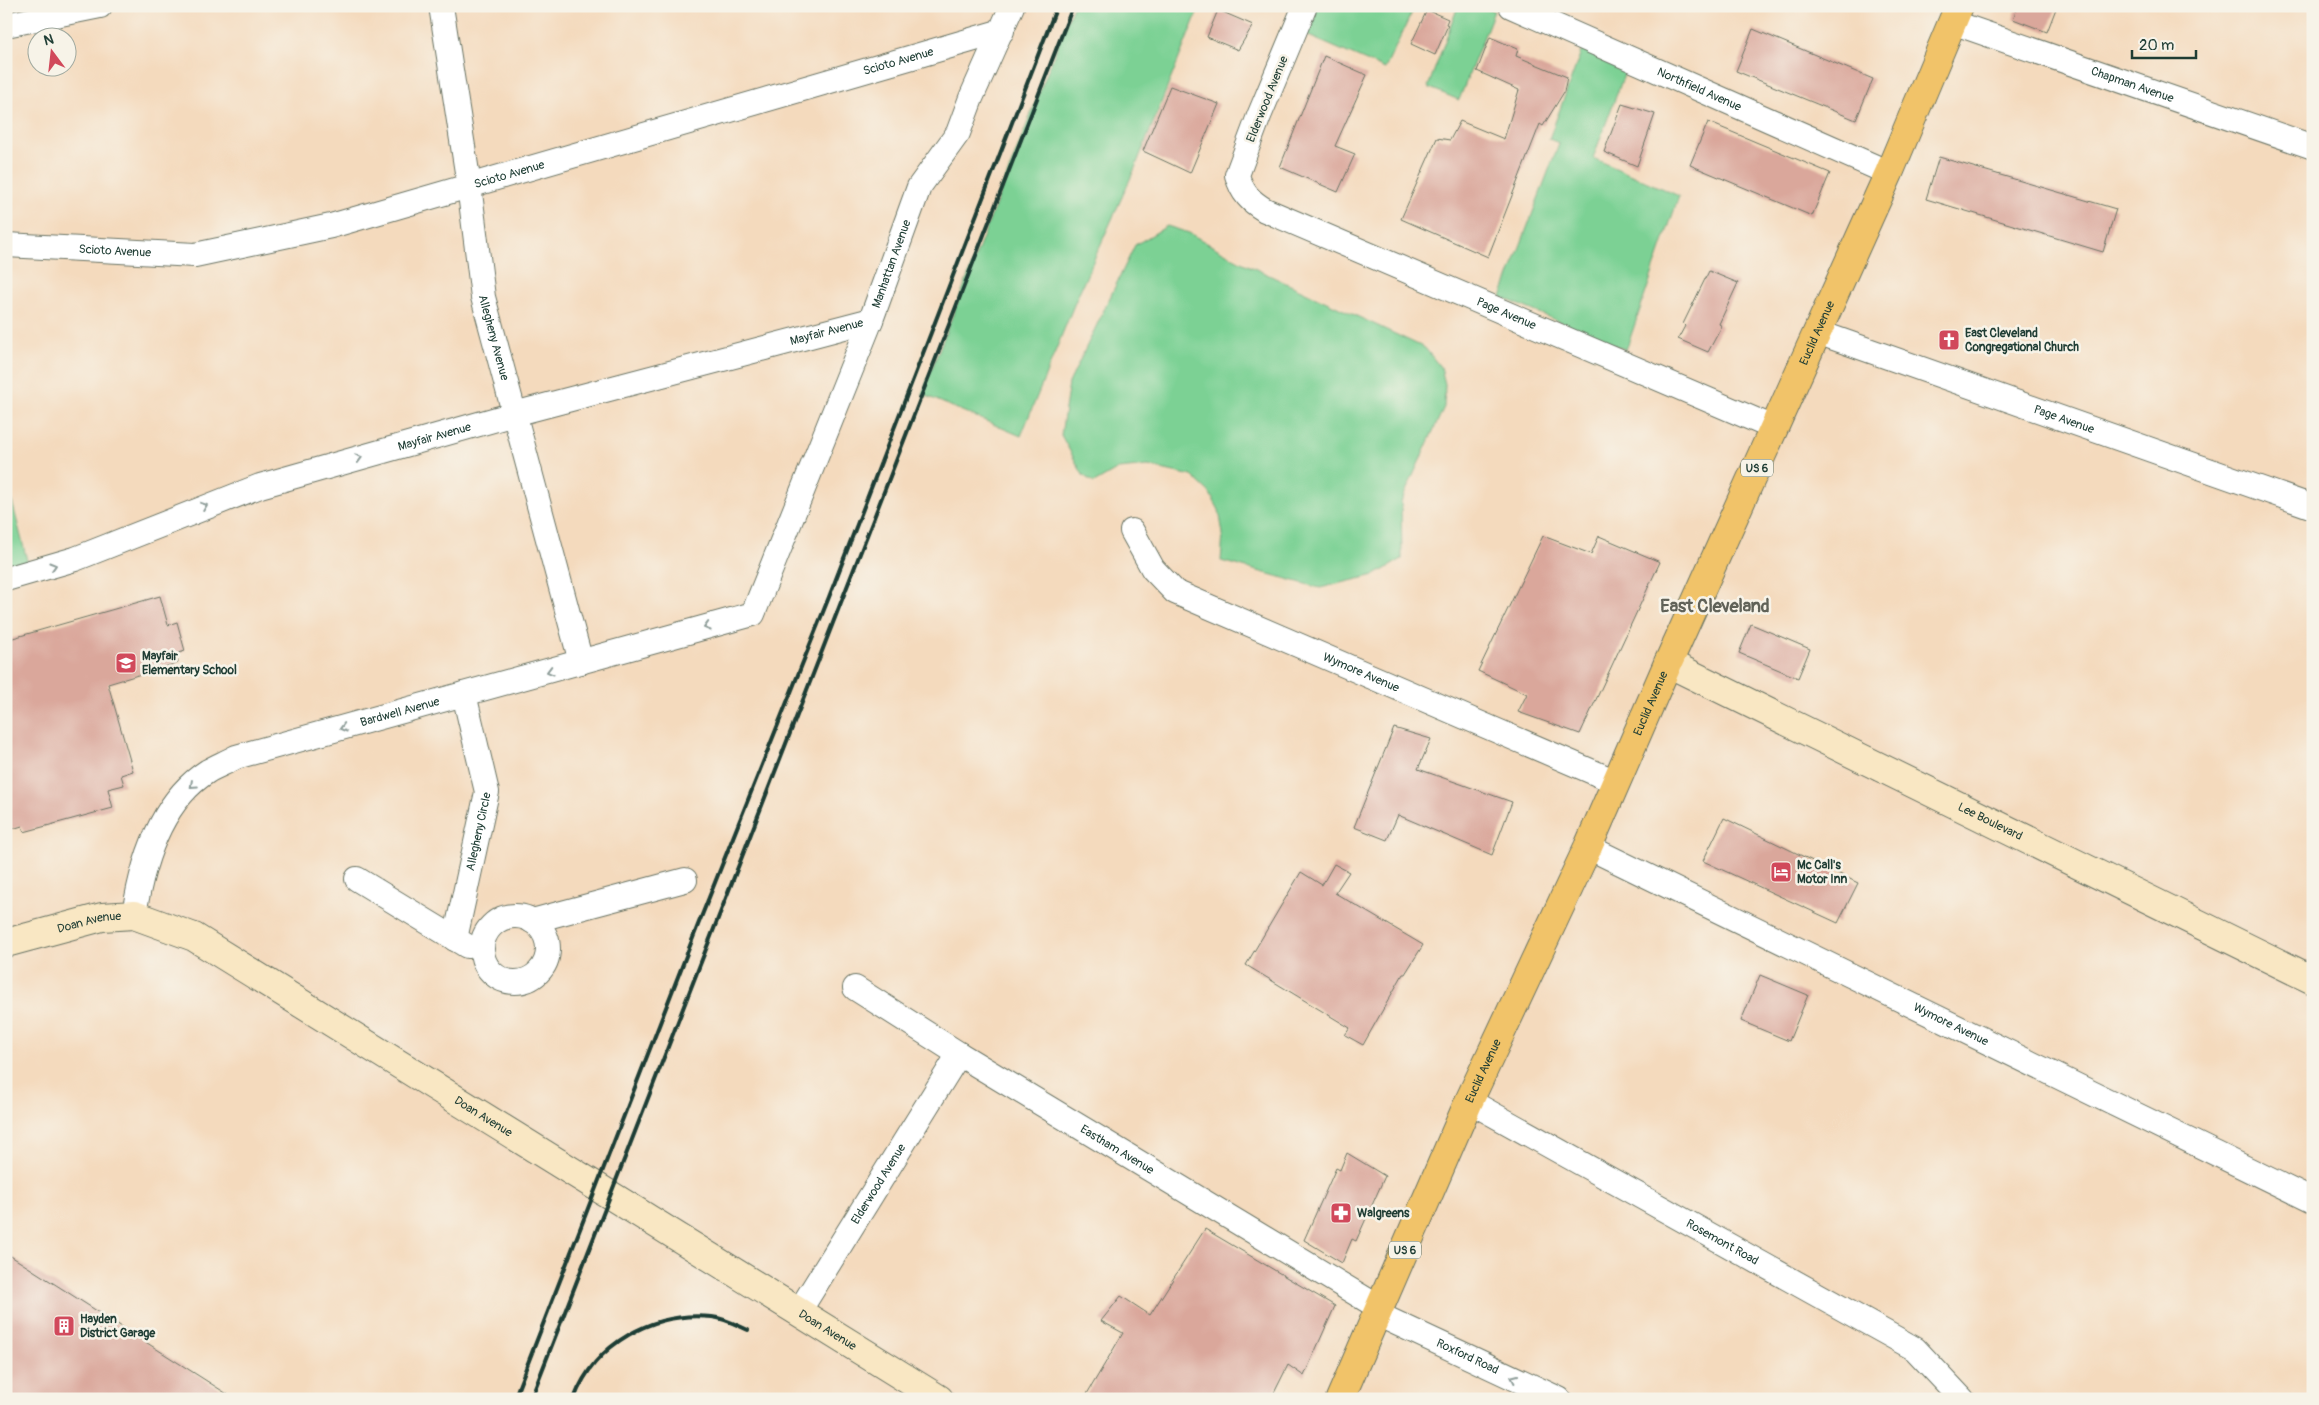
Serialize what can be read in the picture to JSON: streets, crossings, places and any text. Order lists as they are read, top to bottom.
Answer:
{
  "streets": {
    "main road": ["Euclid Avenue", "US 6"],
    "street": [
      "Scioto Avenue",
      "Chapman Avenue",
      "Northfield Avenue",
      "Elderwood Avenue",
      "Manhattan Avenue",
      "Page Avenue",
      "Mayfair Avenue",
      "Allegheny Avenue",
      "Wymore Avenue",
      "Bardwell Avenue",
      "Lee Boulevard",
      "Allegheny Circle",
      "Doan Avenue",
      "Eastham Avenue",
      "Rosemont Road",
      "Roxford Road"
    ]
  },
  "crossings": [
    ["Scioto Avenue", "Manhattan Avenue"],
    ["Scioto Avenue", "Allegheny Avenue"],
    ["Chapman Avenue", "Euclid Avenue"],
    ["Northfield Avenue", "Euclid Avenue"],
    ["Elderwood Avenue", "Page Avenue"],
    ["Elderwood Avenue", "Doan Avenue"],
    ["Elderwood Avenue", "Eastham Avenue"],
    ["Manhattan Avenue", "Mayfair Avenue"],
    ["Manhattan Avenue", "Bardwell Avenue"],
    ["Page Avenue", "Euclid Avenue"],
    ["Mayfair Avenue", "Allegheny Avenue"],
    ["Euclid Avenue", "Wymore Avenue"],
    ["Euclid Avenue", "Lee Boulevard"],
    ["Euclid Avenue", "Eastham Avenue"],
    ["Euclid Avenue", "Rosemont Road"],
    ["Euclid Avenue", "Roxford Road"],
    ["Allegheny Avenue", "Bardwell Avenue"],
    ["Bardwell Avenue", "Allegheny Circle"],
    ["Bardwell Avenue", "Doan Avenue"],
    ["Eastham Avenue", "Roxford Road"]
  ],
  "one_way": ["Mayfair Avenue", "Bardwell Avenue", "Roxford Road"],
  "districts": ["East Cleveland"],
  "places": {
    "church": ["East Cleveland Congregational Church"],
    "school or university": ["Mayfair Elementary School"],
    "hotel": ["Mc Call's Motor Inn"],
    "pharmacy": ["Walgreens"],
    "building": ["Hayden District Garage"]
  },
  "scale_bar": "20 m",
  "north": "top"
}
